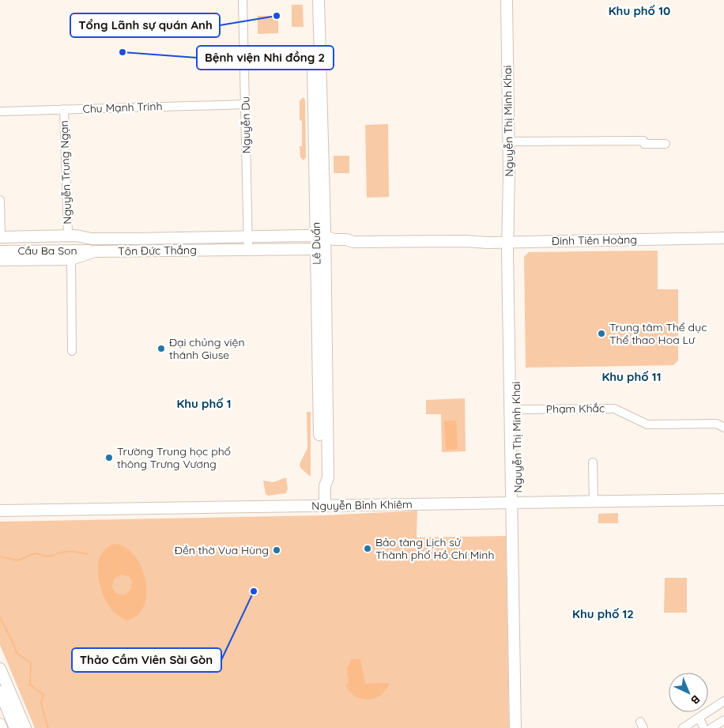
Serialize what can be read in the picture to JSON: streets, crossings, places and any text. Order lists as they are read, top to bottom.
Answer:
{
  "streets": {
    "main road": [
      "Nguyễn Thị Minh Khai",
      "Đinh Tiên Hoàng",
      "Lê Duẩn",
      "Cầu Ba Son",
      "Tôn Đức Thắng",
      "Nguyễn Bỉnh Khiêm"
    ],
    "street": [
      "Chu Mạnh Trinh",
      "Nguyễn Du",
      "Nguyễn Trung Ngạn",
      "Phạm Khắc"
    ]
  },
  "crossings": [
    ["Chu Mạnh Trinh", "Nguyễn Du"],
    ["Chu Mạnh Trinh", "Nguyễn Trung Ngạn"],
    ["Nguyễn Thị Minh Khai", "Đinh Tiên Hoàng"],
    ["Nguyễn Thị Minh Khai", "Phạm Khắc"],
    ["Nguyễn Thị Minh Khai", "Nguyễn Bỉnh Khiêm"],
    ["Nguyễn Du", "Tôn Đức Thắng"],
    ["Nguyễn Trung Ngạn", "Cầu Ba Son"],
    ["Đinh Tiên Hoàng", "Lê Duẩn"],
    ["Đinh Tiên Hoàng", "Tôn Đức Thắng"],
    ["Lê Duẩn", "Tôn Đức Thắng"],
    ["Lê Duẩn", "Nguyễn Bỉnh Khiêm"],
    ["Cầu Ba Son", "Tôn Đức Thắng"]
  ],
  "districts": [
    "Khu phố 10",
    "Khu phố 11",
    "Khu phố 1",
    "Khu phố 12"
  ],
  "places": [
    "Tổng Lãnh sự quán Anh",
    "Bệnh viện Nhi đồng 2",
    "Trung tâm Thể dục Thể thao Hoa Lư",
    "Đại chủng viện thánh Giuse",
    "Trường Trung học phổ thông Trưng Vương",
    "Bảo tàng Lịch sử Thành phố Hồ Chí Minh",
    "Đền thờ Vua Hùng",
    "Thảo Cầm Viên Sài Gòn"
  ],
  "north": "bottom right"
}
